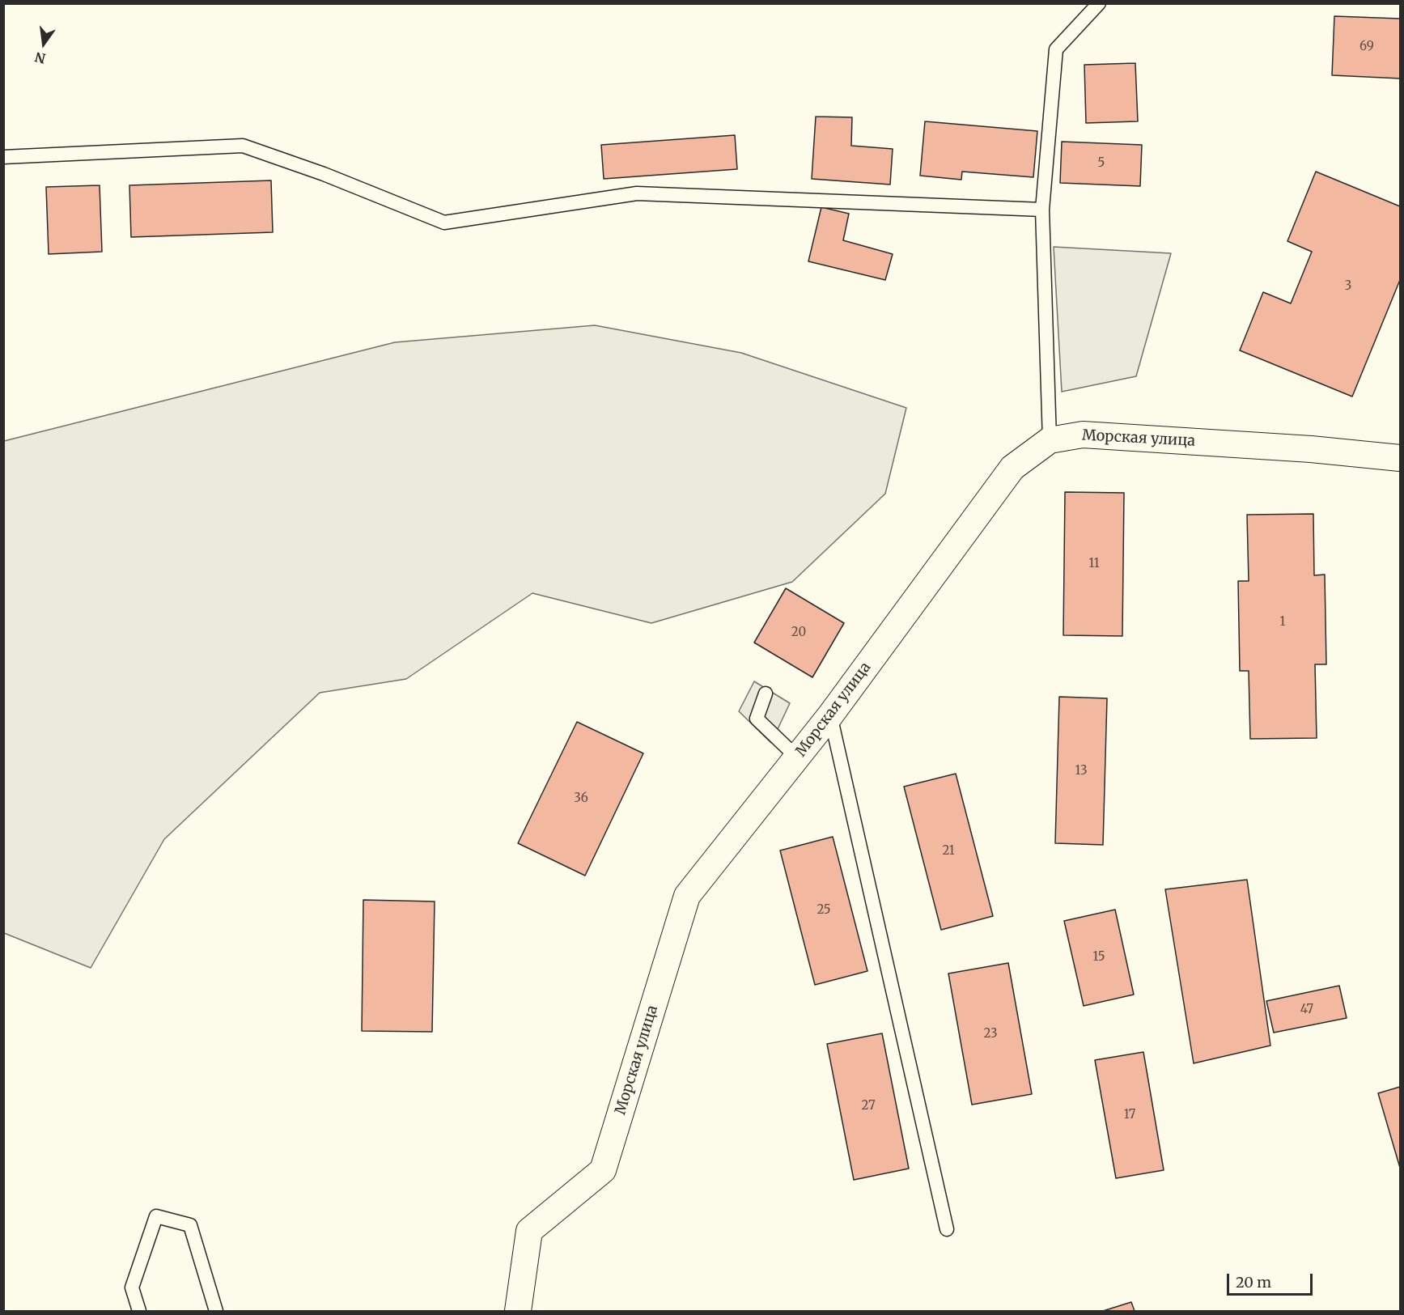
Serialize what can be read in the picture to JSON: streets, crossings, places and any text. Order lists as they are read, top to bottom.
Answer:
{
  "streets": {
    "street": ["Морская улица"]
  },
  "house_numbers": [
    "69",
    "5",
    "3",
    "11",
    "1",
    "20",
    "13",
    "36",
    "21",
    "25",
    "15",
    "47",
    "23",
    "27",
    "17"
  ],
  "scale_bar": "20 m",
  "north": "bottom"
}
